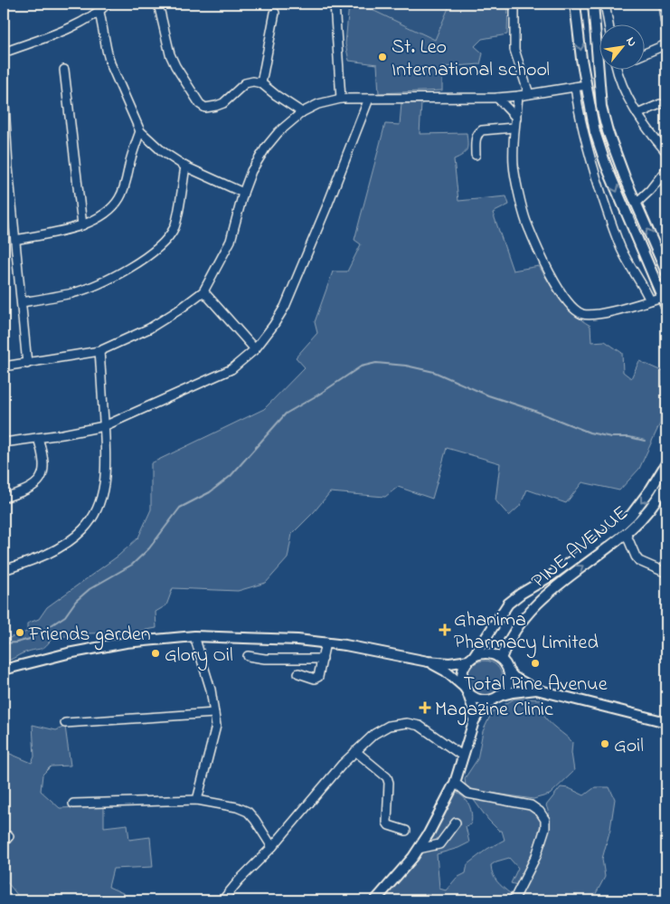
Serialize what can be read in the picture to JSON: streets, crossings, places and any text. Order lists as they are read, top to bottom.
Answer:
{
  "streets": {
    "main road": ["PINE AVENUE"]
  },
  "places": {
    "other": [
      "St. Leo International school",
      "Friends garden",
      "Glory Oil",
      "Total Pine Avenue",
      "Goil"
    ],
    "health": ["Ghanima Pharmacy Limited", "Magazine Clinic"]
  },
  "north": "top right"
}
